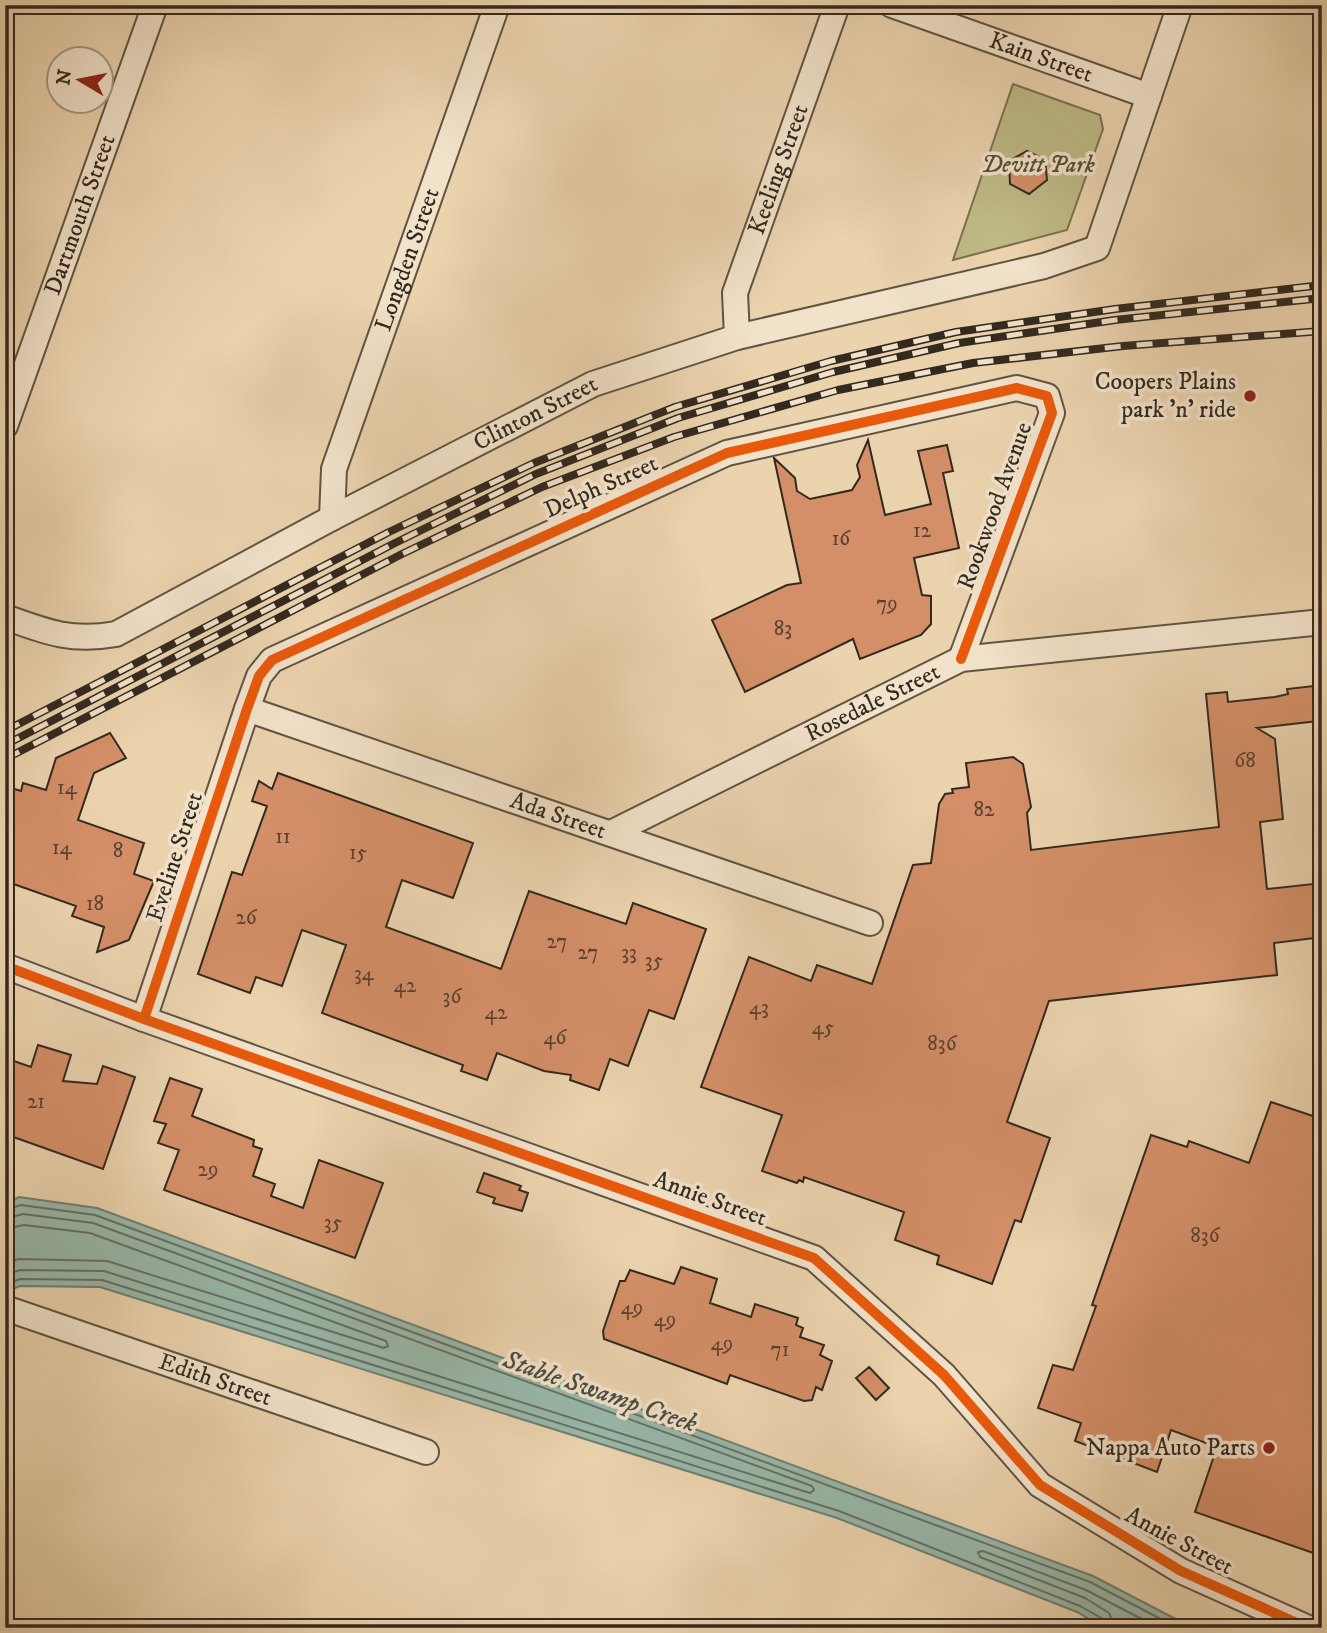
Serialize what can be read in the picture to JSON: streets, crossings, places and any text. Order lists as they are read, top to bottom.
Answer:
{
  "streets": {
    "street": [
      "Kain Street",
      "Keeling Street",
      "Dartmouth Street",
      "Longden Street",
      "Clinton Street",
      "Delph Street",
      "Rookwood Avenue",
      "Rosedale Street",
      "Ada Street",
      "Eveline Street",
      "Annie Street",
      "Edith Street"
    ]
  },
  "crossings": [
    ["Kain Street", "Clinton Street"],
    ["Keeling Street", "Clinton Street"],
    ["Longden Street", "Clinton Street"],
    ["Delph Street", "Rookwood Avenue"],
    ["Delph Street", "Ada Street"],
    ["Delph Street", "Eveline Street"],
    ["Rookwood Avenue", "Rosedale Street"],
    ["Rosedale Street", "Ada Street"],
    ["Ada Street", "Eveline Street"],
    ["Eveline Street", "Annie Street"]
  ],
  "water": ["Stable Swamp Creek"],
  "parks": ["Devitt Park"],
  "places": ["Coopers Plains park 'n' ride", "Nappa Auto Parts"],
  "house_numbers": [
    "12",
    "16",
    "79",
    "83",
    "68",
    "14",
    "82",
    "11",
    "14",
    "8",
    "15",
    "18",
    "26",
    "27",
    "27",
    "33",
    "35",
    "34",
    "42",
    "36",
    "43",
    "42",
    "45",
    "46",
    "836",
    "21",
    "29",
    "35",
    "836",
    "49",
    "49",
    "49",
    "71"
  ],
  "north": "left"
}
